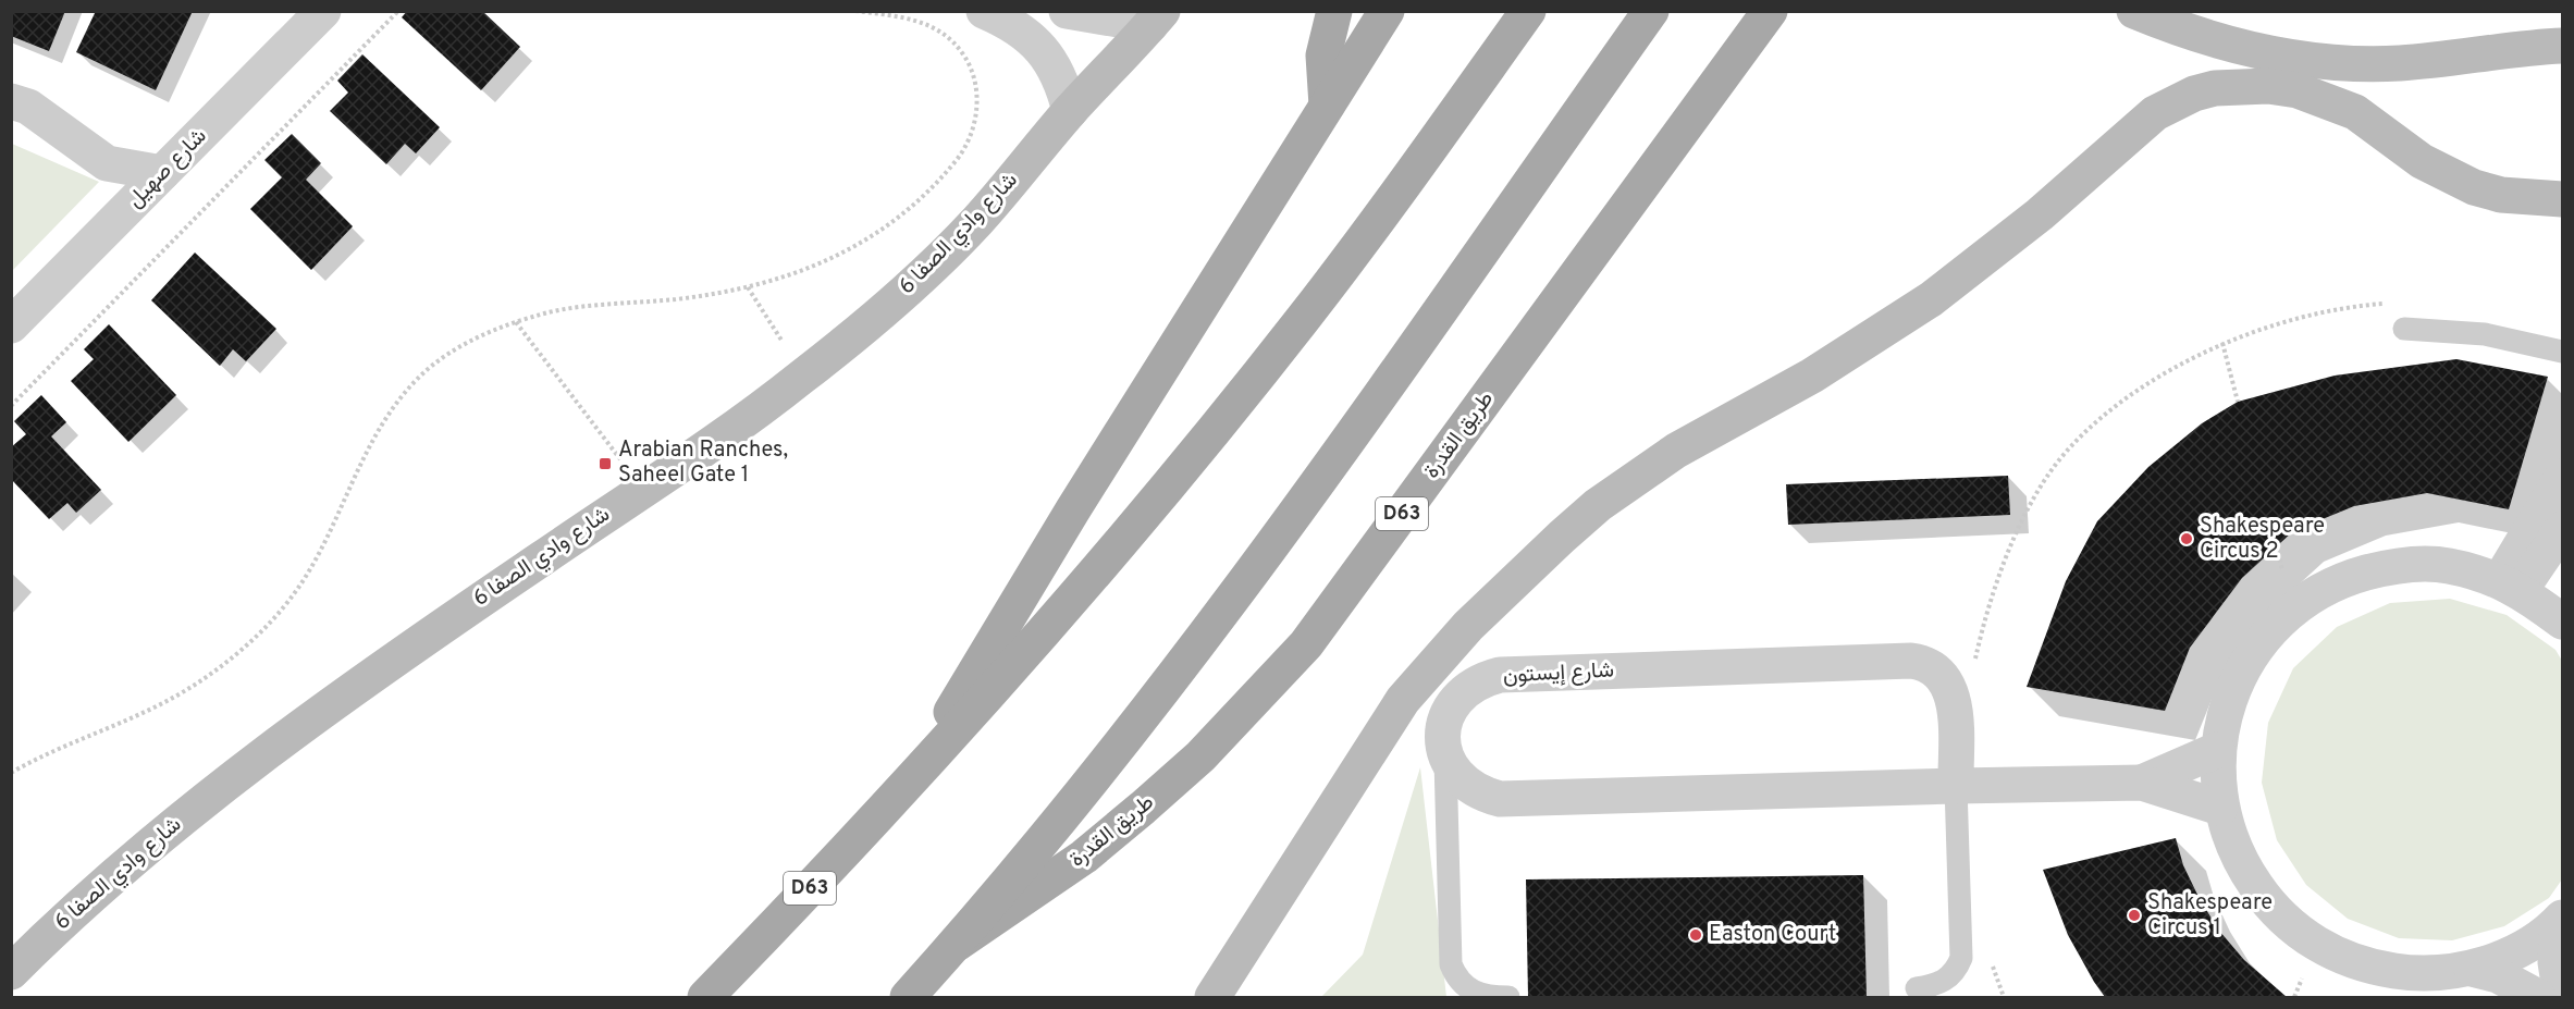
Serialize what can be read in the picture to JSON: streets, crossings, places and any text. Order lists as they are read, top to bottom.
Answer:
{
  "streets": {
    "main road": ["طريق القدرة", "D63"],
    "street": ["شارع صهيل", "شارع وادي الصفا 6", "شارع إيستون"]
  },
  "places": {
    "transit": ["Arabian Ranches, Saheel Gate 1"],
    "other": ["Shakespeare Circus 2", "Shakespeare Circus 1", "Easton Court"]
  }
}
